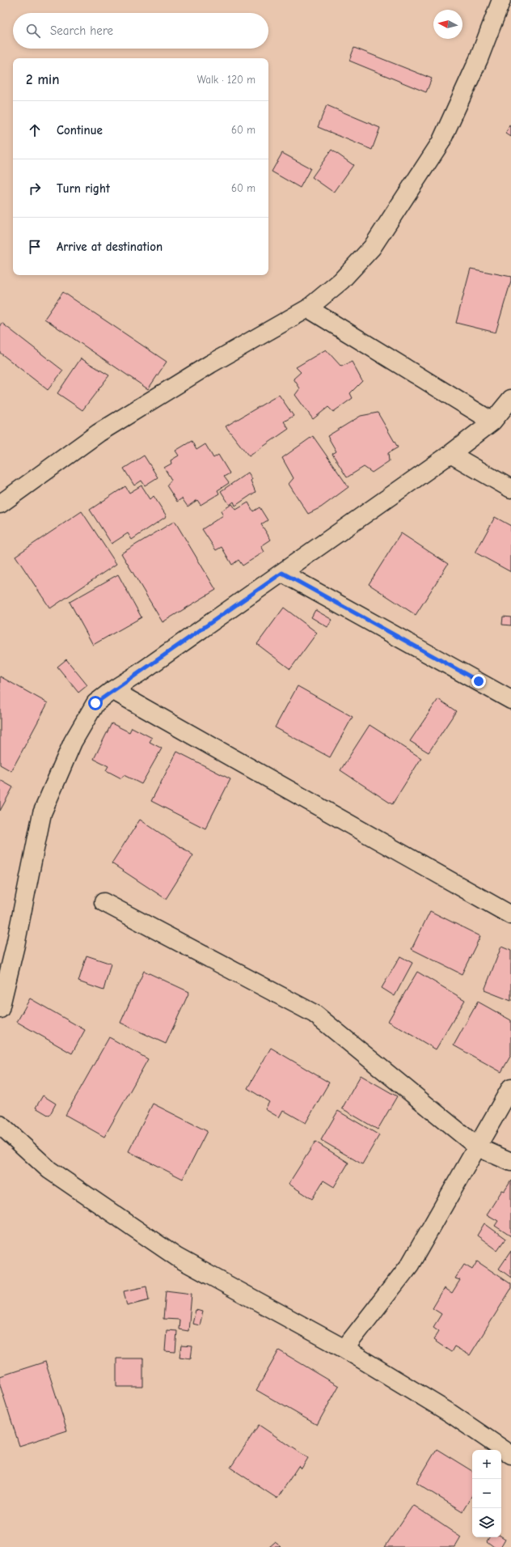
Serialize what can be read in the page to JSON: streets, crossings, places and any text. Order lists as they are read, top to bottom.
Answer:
{
  "north": "left",
  "page": {
    "search": "Search here",
    "heading": ["2 min", "Walk · 120 m"],
    "list": [
      ["Continue", "60 m"],
      ["Turn right", "60 m"],
      "Arrive at destination"
    ],
    "map_buttons": ["+", "−"]
  }
}
